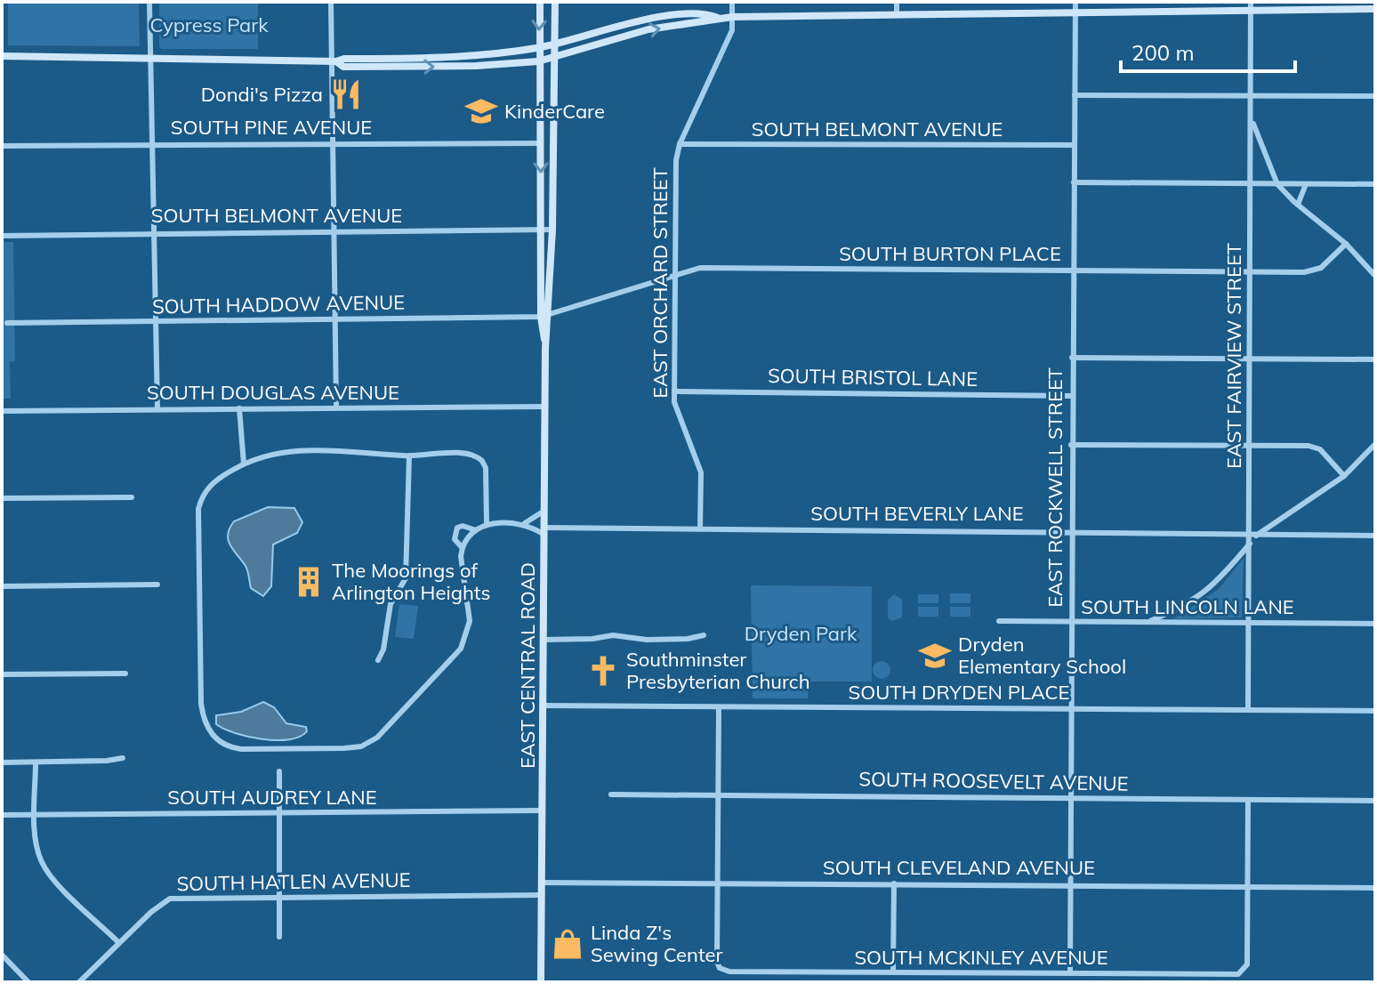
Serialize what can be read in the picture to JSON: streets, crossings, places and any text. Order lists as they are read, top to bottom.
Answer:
{
  "streets": {
    "main road": ["EAST CENTRAL ROAD"],
    "street": [
      "SOUTH PINE AVENUE",
      "SOUTH BELMONT AVENUE",
      "SOUTH BURTON PLACE",
      "EAST ORCHARD STREET",
      "SOUTH HADDOW AVENUE",
      "EAST FAIRVIEW STREET",
      "SOUTH BRISTOL LANE",
      "SOUTH DOUGLAS AVENUE",
      "EAST ROCKWELL STREET",
      "SOUTH BEVERLY LANE",
      "SOUTH LINCOLN LANE",
      "SOUTH DRYDEN PLACE",
      "SOUTH ROOSEVELT AVENUE",
      "SOUTH AUDREY LANE",
      "SOUTH CLEVELAND AVENUE",
      "SOUTH HATLEN AVENUE",
      "SOUTH MCKINLEY AVENUE"
    ]
  },
  "crossings": [
    ["SOUTH PINE AVENUE", "EAST CENTRAL ROAD"],
    ["SOUTH BELMONT AVENUE", "EAST ORCHARD STREET"],
    ["SOUTH BELMONT AVENUE", "EAST ROCKWELL STREET"],
    ["SOUTH BELMONT AVENUE", "EAST CENTRAL ROAD"],
    ["SOUTH BURTON PLACE", "EAST ORCHARD STREET"],
    ["SOUTH BURTON PLACE", "SOUTH HADDOW AVENUE"],
    ["SOUTH BURTON PLACE", "EAST FAIRVIEW STREET"],
    ["SOUTH BURTON PLACE", "EAST ROCKWELL STREET"],
    ["SOUTH BURTON PLACE", "EAST CENTRAL ROAD"],
    ["EAST ORCHARD STREET", "SOUTH BRISTOL LANE"],
    ["EAST ORCHARD STREET", "SOUTH BEVERLY LANE"],
    ["SOUTH HADDOW AVENUE", "EAST CENTRAL ROAD"],
    ["EAST FAIRVIEW STREET", "SOUTH BEVERLY LANE"],
    ["EAST FAIRVIEW STREET", "SOUTH LINCOLN LANE"],
    ["EAST FAIRVIEW STREET", "SOUTH DRYDEN PLACE"],
    ["SOUTH BRISTOL LANE", "EAST ROCKWELL STREET"],
    ["SOUTH DOUGLAS AVENUE", "EAST CENTRAL ROAD"],
    ["EAST ROCKWELL STREET", "SOUTH BEVERLY LANE"],
    ["EAST ROCKWELL STREET", "SOUTH LINCOLN LANE"],
    ["EAST ROCKWELL STREET", "SOUTH DRYDEN PLACE"],
    ["EAST ROCKWELL STREET", "SOUTH ROOSEVELT AVENUE"],
    ["EAST ROCKWELL STREET", "SOUTH CLEVELAND AVENUE"],
    ["EAST ROCKWELL STREET", "SOUTH MCKINLEY AVENUE"],
    ["SOUTH BEVERLY LANE", "EAST CENTRAL ROAD"],
    ["EAST CENTRAL ROAD", "SOUTH DRYDEN PLACE"],
    ["EAST CENTRAL ROAD", "SOUTH AUDREY LANE"],
    ["EAST CENTRAL ROAD", "SOUTH CLEVELAND AVENUE"],
    ["EAST CENTRAL ROAD", "SOUTH HATLEN AVENUE"],
    ["SOUTH CLEVELAND AVENUE", "SOUTH MCKINLEY AVENUE"]
  ],
  "parks": ["Cypress Park", "Dryden Park"],
  "places": {
    "restaurant": ["Dondi's Pizza"],
    "school or university": ["KinderCare", "Dryden Elementary School"],
    "building": ["The Moorings of Arlington Heights"],
    "church": ["Southminster Presbyterian Church"],
    "shop": ["Linda Z's Sewing Center"]
  },
  "scale_bar": "200 m"
}
